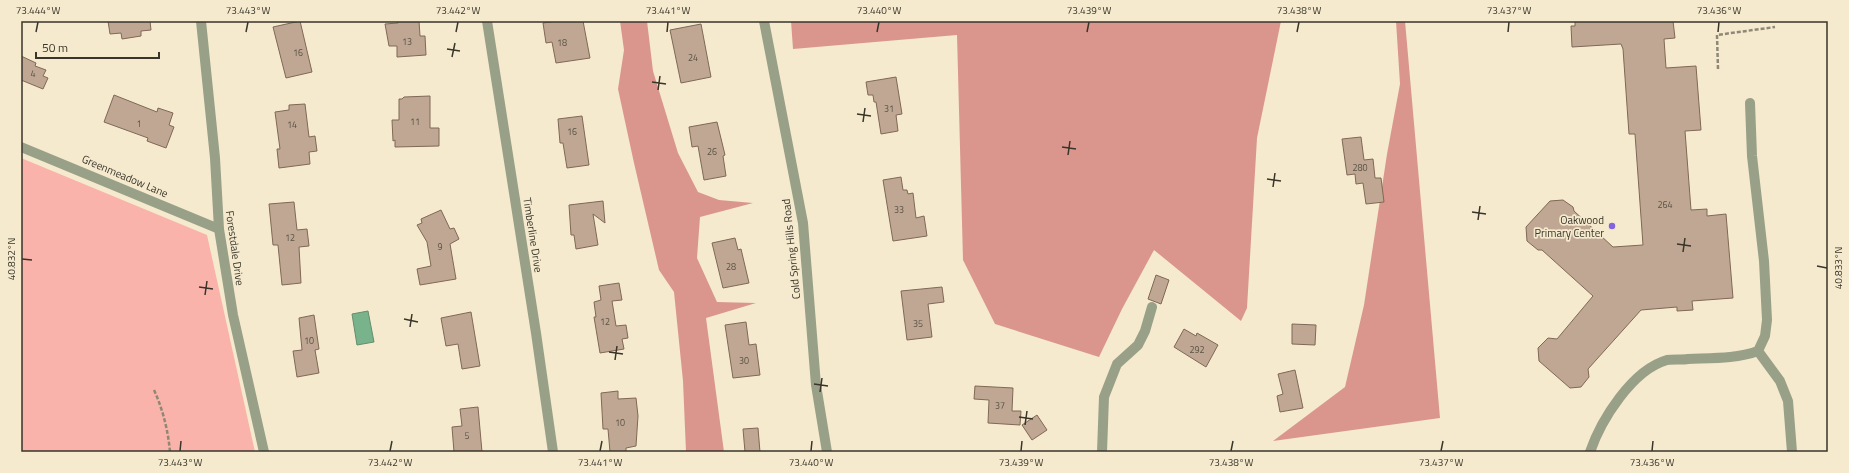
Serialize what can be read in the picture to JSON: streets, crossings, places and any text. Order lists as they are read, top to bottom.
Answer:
{
  "streets": {
    "street": [
      "Greenmeadow Lane",
      "Timberline Drive",
      "Forestdale Drive",
      "Cold Spring Hills Road"
    ]
  },
  "crossings": [
    ["Greenmeadow Lane", "Forestdale Drive"]
  ],
  "places": ["Oakwood Primary Center"],
  "house_numbers": [
    "13",
    "18",
    "16",
    "24",
    "4",
    "31",
    "11",
    "1",
    "14",
    "16",
    "26",
    "280",
    "264",
    "33",
    "12",
    "9",
    "28",
    "12",
    "35",
    "10",
    "292",
    "30",
    "37",
    "10",
    "5"
  ],
  "scale_bar": "50 m",
  "coordinates": [
    "73.444°W",
    "73.443°W",
    "73.442°W",
    "73.441°W",
    "73.440°W",
    "73.439°W",
    "73.438°W",
    "73.437°W",
    "73.436°W",
    "40.832°N",
    "40.833°N"
  ]
}
